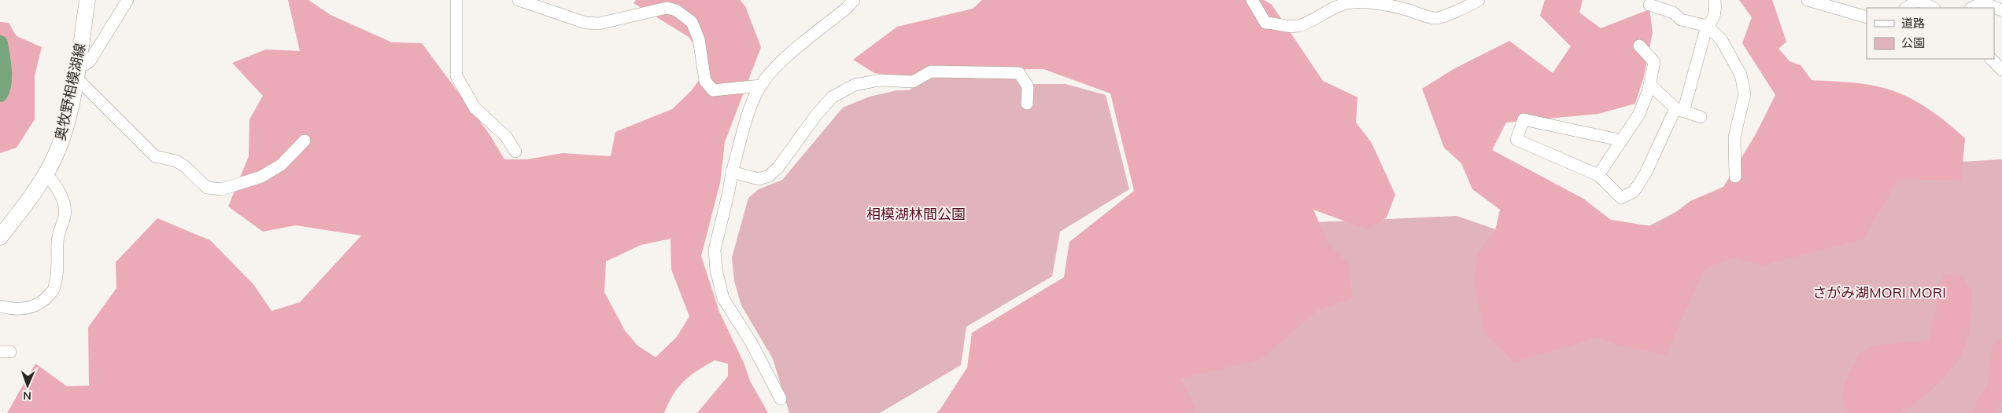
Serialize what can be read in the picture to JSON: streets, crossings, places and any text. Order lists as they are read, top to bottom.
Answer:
{
  "streets": {
    "main road": ["奥牧野相模湖線"]
  },
  "parks": ["相模湖林間公園", "さがみ湖MORI MORI"],
  "legend": ["道路", "公園"],
  "north": "bottom"
}
